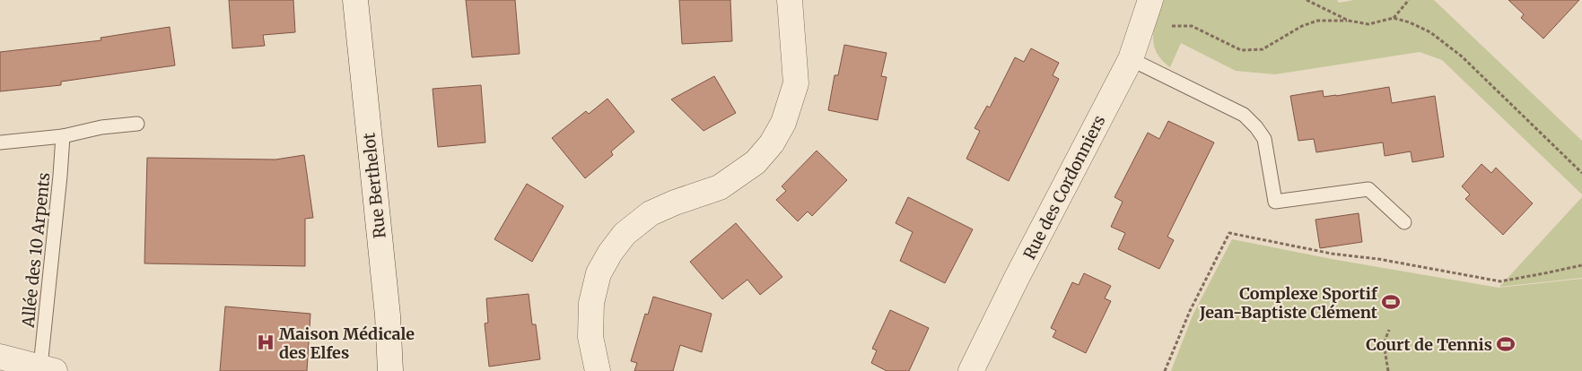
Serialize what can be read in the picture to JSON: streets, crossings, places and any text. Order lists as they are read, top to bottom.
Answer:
{
  "streets": {
    "street": ["Rue Berthelot", "Rue des Cordonniers"],
    "lane": ["Allée des 10 Arpents"]
  },
  "places": {
    "sports": ["Complexe Sportif Jean-Baptiste Clément", "Court de Tennis"],
    "hospital": ["Maison Médicale des Elfes"]
  }
}
